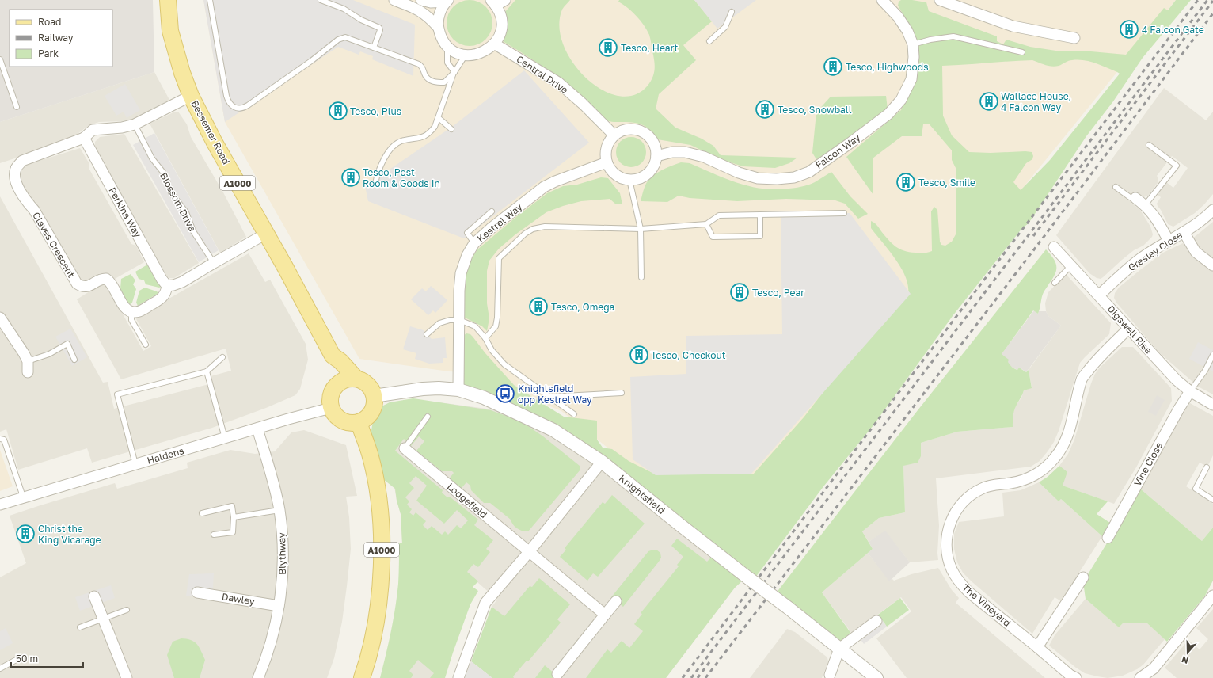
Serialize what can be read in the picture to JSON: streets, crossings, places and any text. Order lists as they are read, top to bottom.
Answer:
{
  "streets": {
    "main road": ["Bessemer Road", "A1000"],
    "street": [
      "Central Drive",
      "Falcon Way",
      "Perkins Way",
      "Kestrel Way",
      "Claves Crescent",
      "Gresley Close",
      "Digswell Rise",
      "Haldens",
      "Vine Close",
      "Knightsfield",
      "Lodgefield",
      "Blythway",
      "Dawley",
      "The Vineyard"
    ],
    "lane": ["Blossom Drive"]
  },
  "crossings": [
    ["Central Drive", "Falcon Way"],
    ["Central Drive", "Kestrel Way"],
    ["Bessemer Road", "A1000"],
    ["Bessemer Road", "Claves Crescent"],
    ["Bessemer Road", "Haldens"],
    ["Bessemer Road", "Knightsfield"],
    ["Falcon Way", "Kestrel Way"],
    ["A1000", "Haldens"],
    ["A1000", "Knightsfield"],
    ["Blossom Drive", "Claves Crescent"],
    ["Perkins Way", "Claves Crescent"],
    ["Kestrel Way", "Knightsfield"],
    ["Gresley Close", "Digswell Rise"],
    ["Digswell Rise", "Vine Close"],
    ["Digswell Rise", "The Vineyard"],
    ["Haldens", "Knightsfield"],
    ["Haldens", "Blythway"],
    ["Blythway", "Dawley"]
  ],
  "places": {
    "building": [
      "4 Falcon Gate",
      "Tesco, Heart",
      "Tesco, Highwoods",
      "Wallace House, 4 Falcon Way",
      "Tesco, Snowball",
      "Tesco, Plus",
      "Tesco, Post Room & Goods In",
      "Tesco, Smile",
      "Tesco, Pear",
      "Tesco, Omega",
      "Tesco, Checkout",
      "Christ the King Vicarage"
    ],
    "bus stop": ["Knightsfield opp Kestrel Way"]
  },
  "legend": ["Road", "Railway", "Park"],
  "scale_bar": "50 m",
  "north": "bottom"
}
